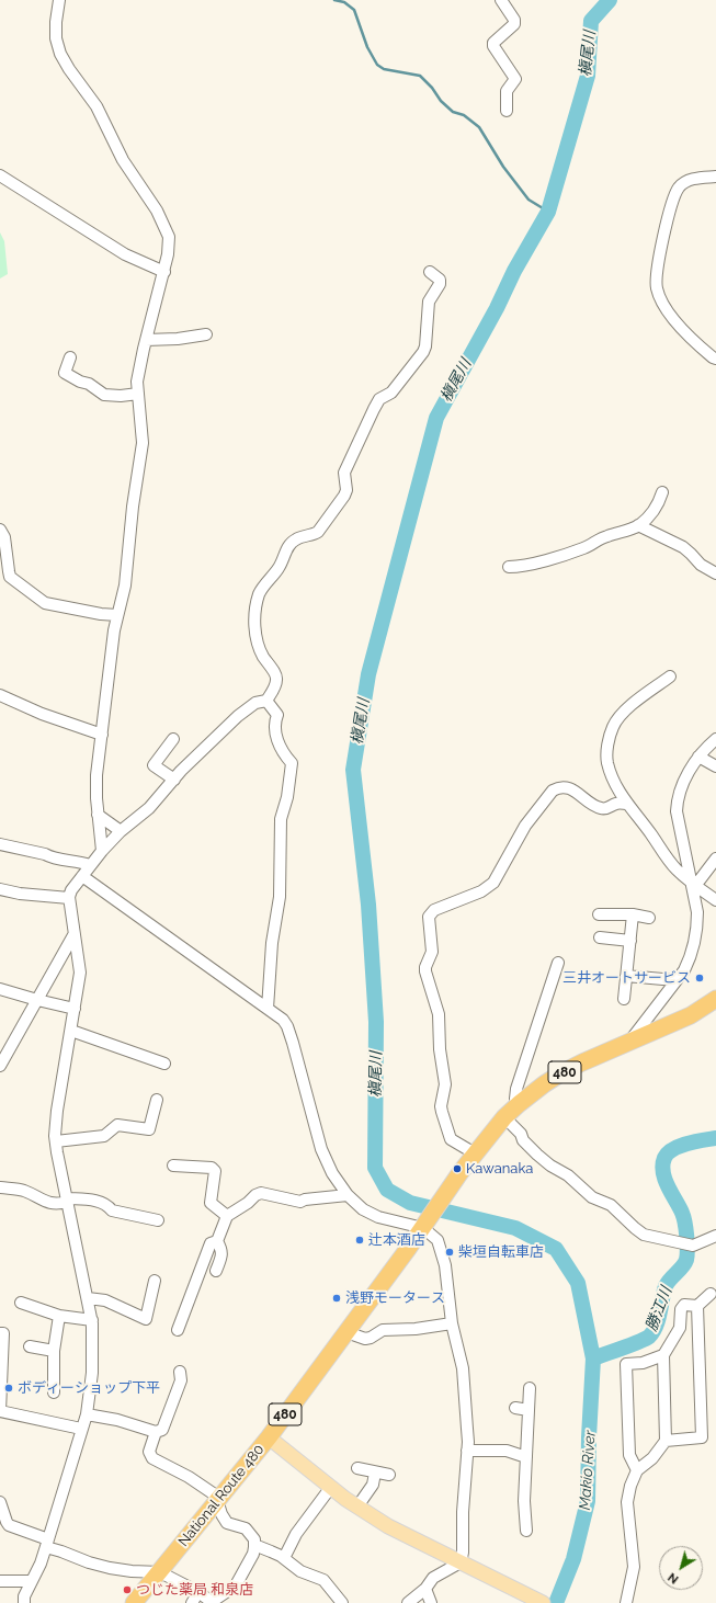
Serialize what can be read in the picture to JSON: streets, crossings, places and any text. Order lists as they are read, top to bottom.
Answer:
{
  "streets": {
    "highway": ["480", "National Route 480"]
  },
  "water": ["槇尾川", "勝江川", "Makio River"],
  "places": [
    "三井オートサービス",
    "Kawanaka",
    "辻本酒店",
    "柴垣自転車店",
    "浅野モータース",
    "ボディーショップ下平",
    "つじた薬局 和泉店"
  ],
  "north": "bottom left"
}
